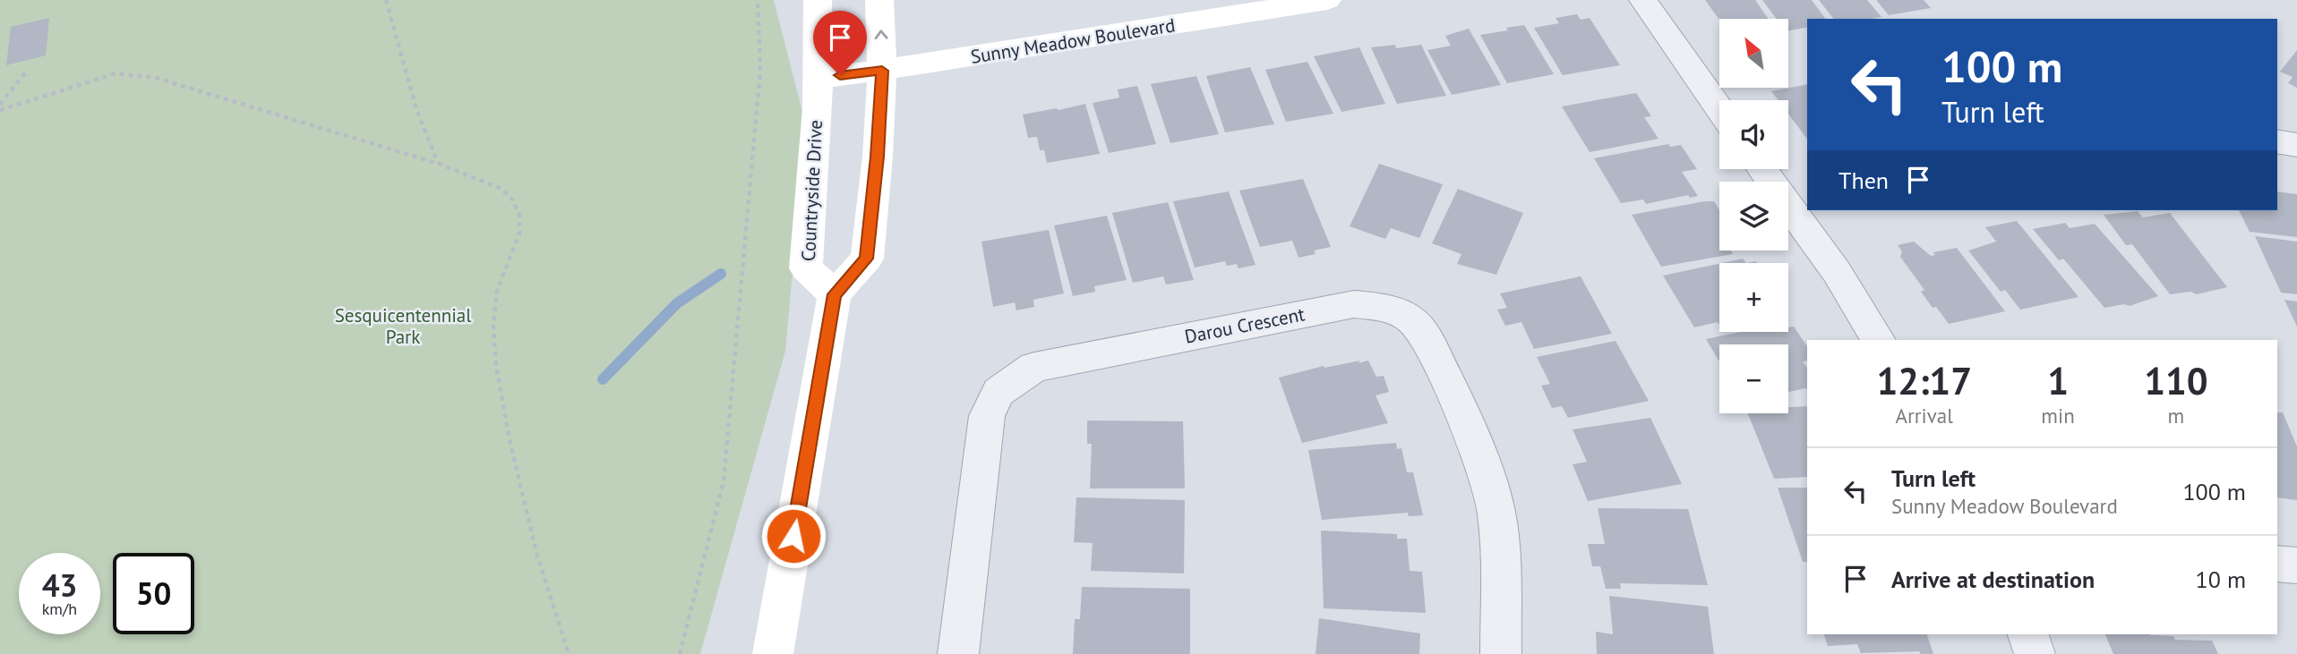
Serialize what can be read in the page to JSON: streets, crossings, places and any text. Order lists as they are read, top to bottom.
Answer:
{
  "streets": {
    "main road": ["Sunny Meadow Boulevard", "Countryside Drive"],
    "street": ["Darou Crescent"]
  },
  "crossings": [
    ["Sunny Meadow Boulevard", "Countryside Drive"]
  ],
  "parks": ["Sesquicentennial Park"],
  "north": "top left",
  "page": {
    "map_buttons": ["+", "−"],
    "turn": ["100 m", "Turn left"],
    "then": "Then",
    "eta": [
      "12:17",
      "Arrival",
      "1",
      "min",
      "110",
      "m"
    ],
    "list": [
      {
        "name": "Turn left",
        "note": "Sunny Meadow Boulevard",
        "value": "100 m"
      },
      {
        "name": "Arrive at destination",
        "value": "10 m"
      }
    ],
    "speed": "43 km/h",
    "limit": "50"
  }
}
